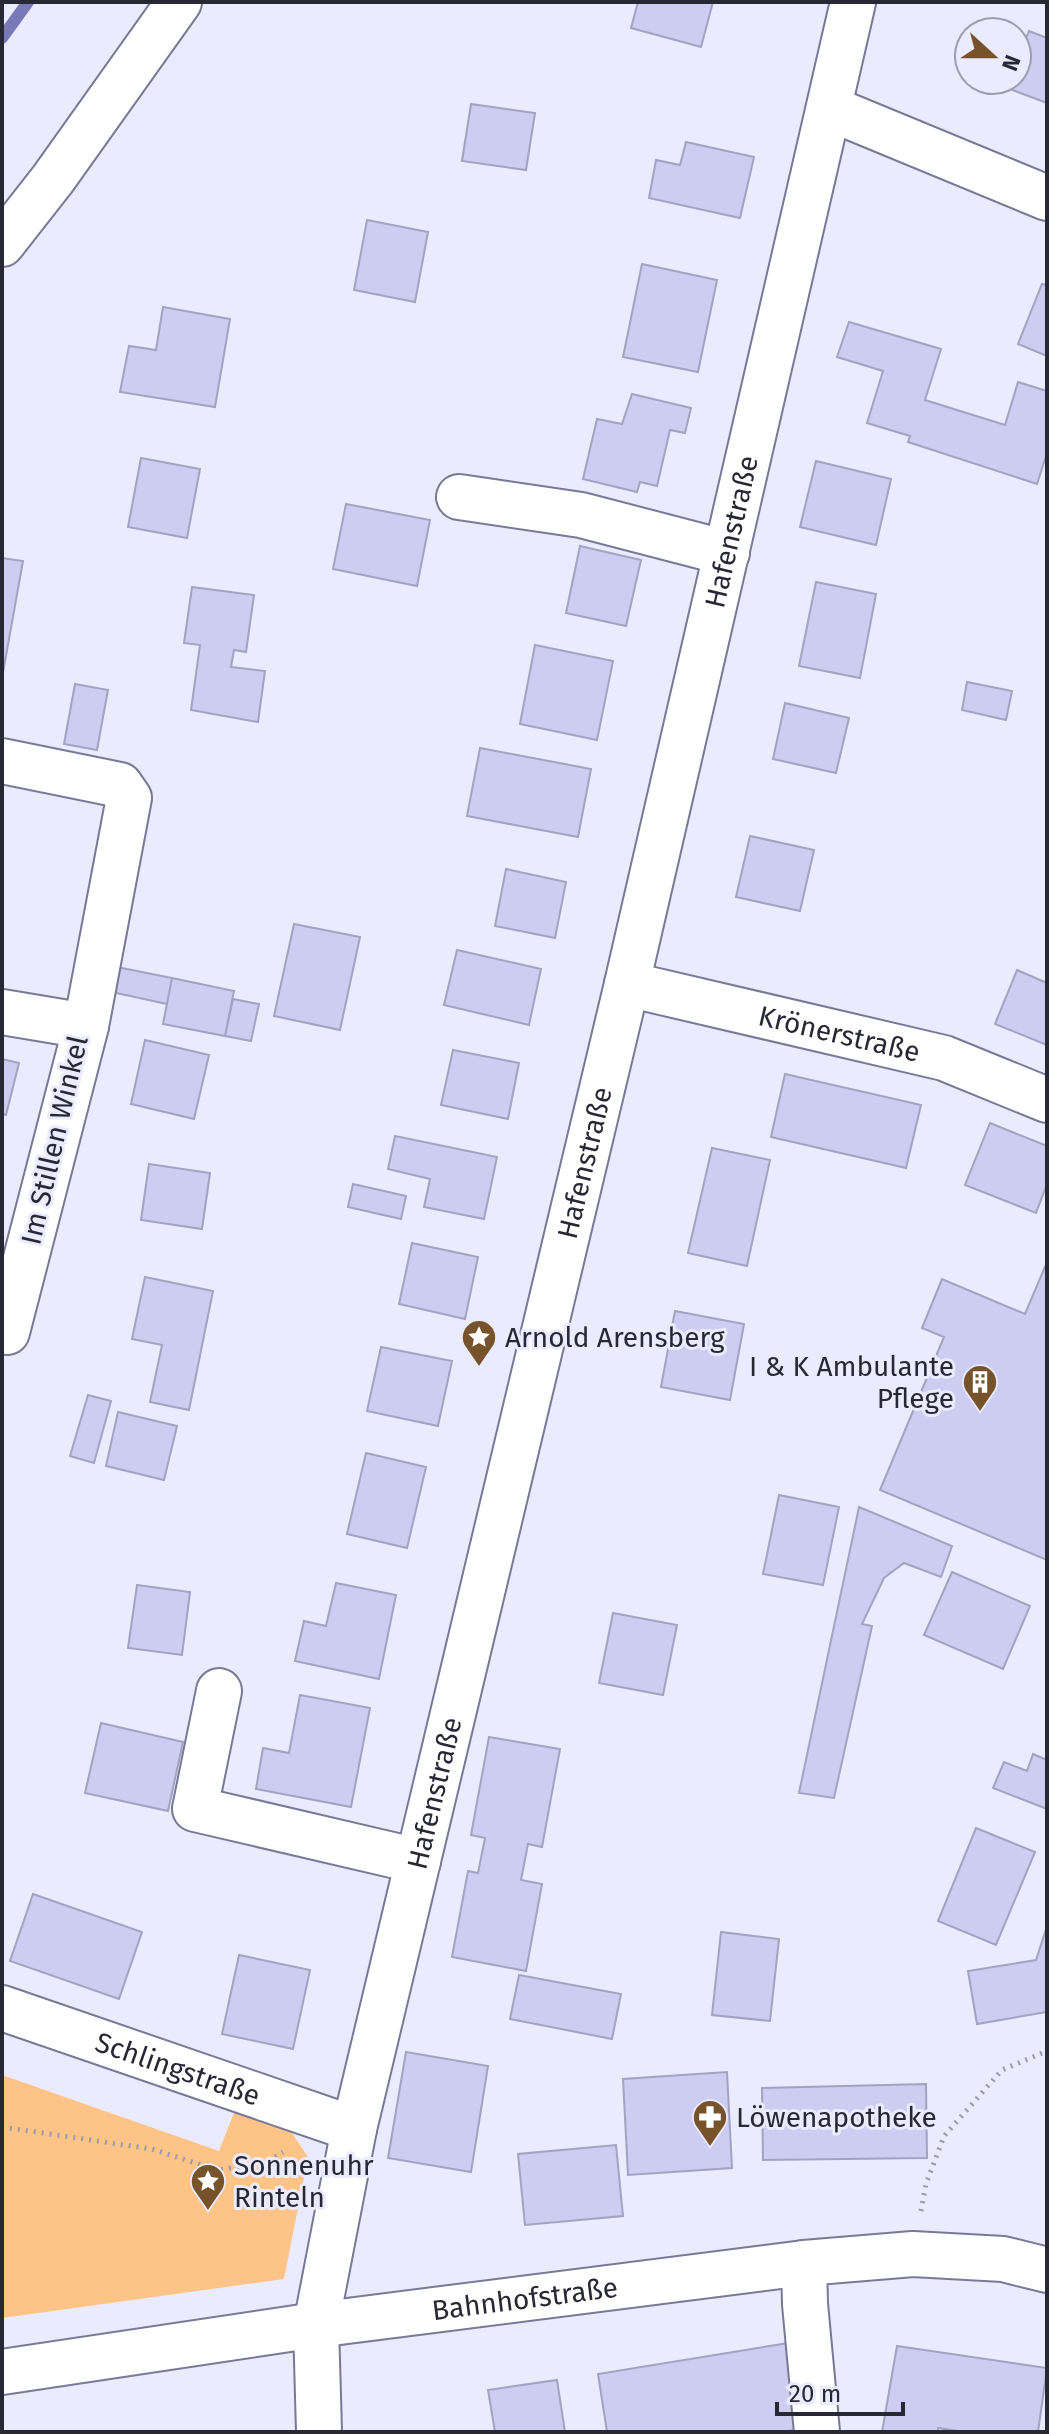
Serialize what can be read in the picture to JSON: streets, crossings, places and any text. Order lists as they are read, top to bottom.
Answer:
{
  "streets": {
    "street": [
      "Hafenstraße",
      "Krönerstraße",
      "Im Stillen Winkel",
      "Schlingstraße",
      "Bahnhofstraße"
    ]
  },
  "crossings": [
    ["Hafenstraße", "Krönerstraße"],
    ["Hafenstraße", "Schlingstraße"],
    ["Hafenstraße", "Bahnhofstraße"]
  ],
  "places": {
    "place": ["Arnold Arensberg", "Sonnenuhr Rinteln"],
    "building": ["I & K Ambulante Pflege"],
    "pharmacy": ["Löwenapotheke"]
  },
  "scale_bar": "20 m",
  "north": "right"
}
